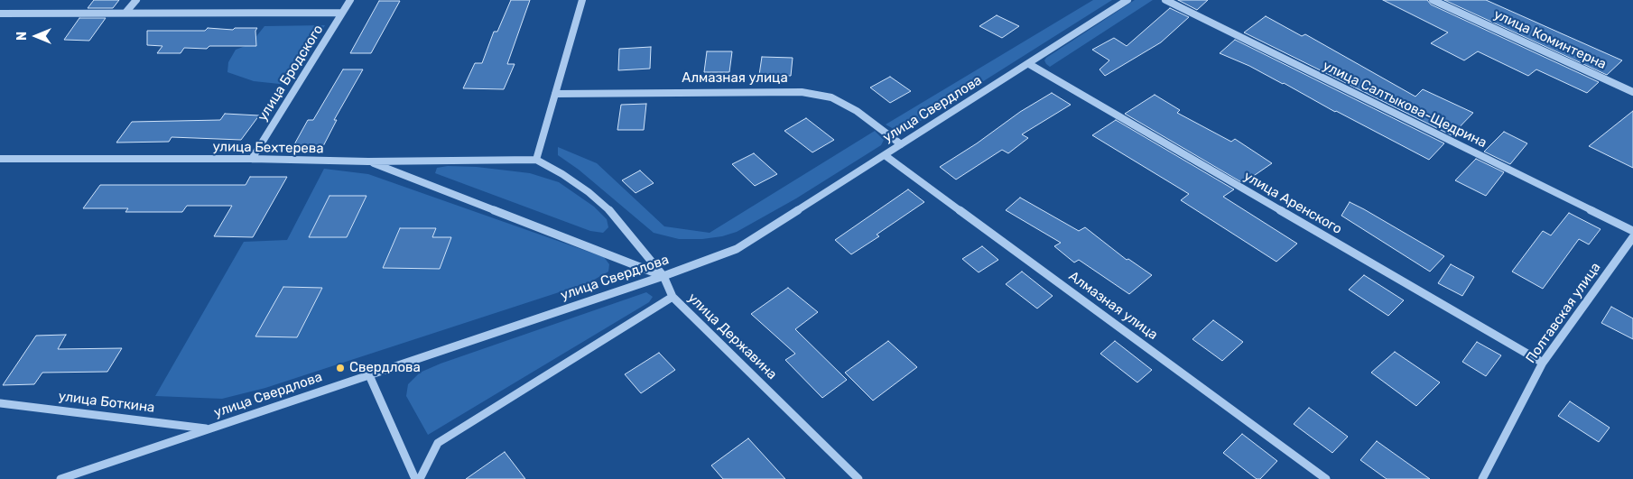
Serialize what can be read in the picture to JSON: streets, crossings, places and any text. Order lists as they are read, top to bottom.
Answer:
{
  "streets": {
    "street": [
      "улица Коминтерна",
      "улица Бродского",
      "Алмазная улица",
      "улица Свердлова",
      "улица Бехтерева",
      "улица Аренского",
      "Полтавская улица",
      "улица Державина",
      "улица Боткина"
    ],
    "lane": ["улица Салтыкова-Щедрина"]
  },
  "crossings": [
    ["улица Бродского", "улица Бехтерева"],
    ["Алмазная улица", "улица Свердлова"],
    ["улица Свердлова", "улица Аренского"],
    ["улица Свердлова", "улица Державина"],
    ["улица Свердлова", "улица Боткина"],
    ["улица Бехтерева", "улица Державина"],
    ["улица Аренского", "Полтавская улица"]
  ],
  "places": ["Свердлова"],
  "north": "left"
}
